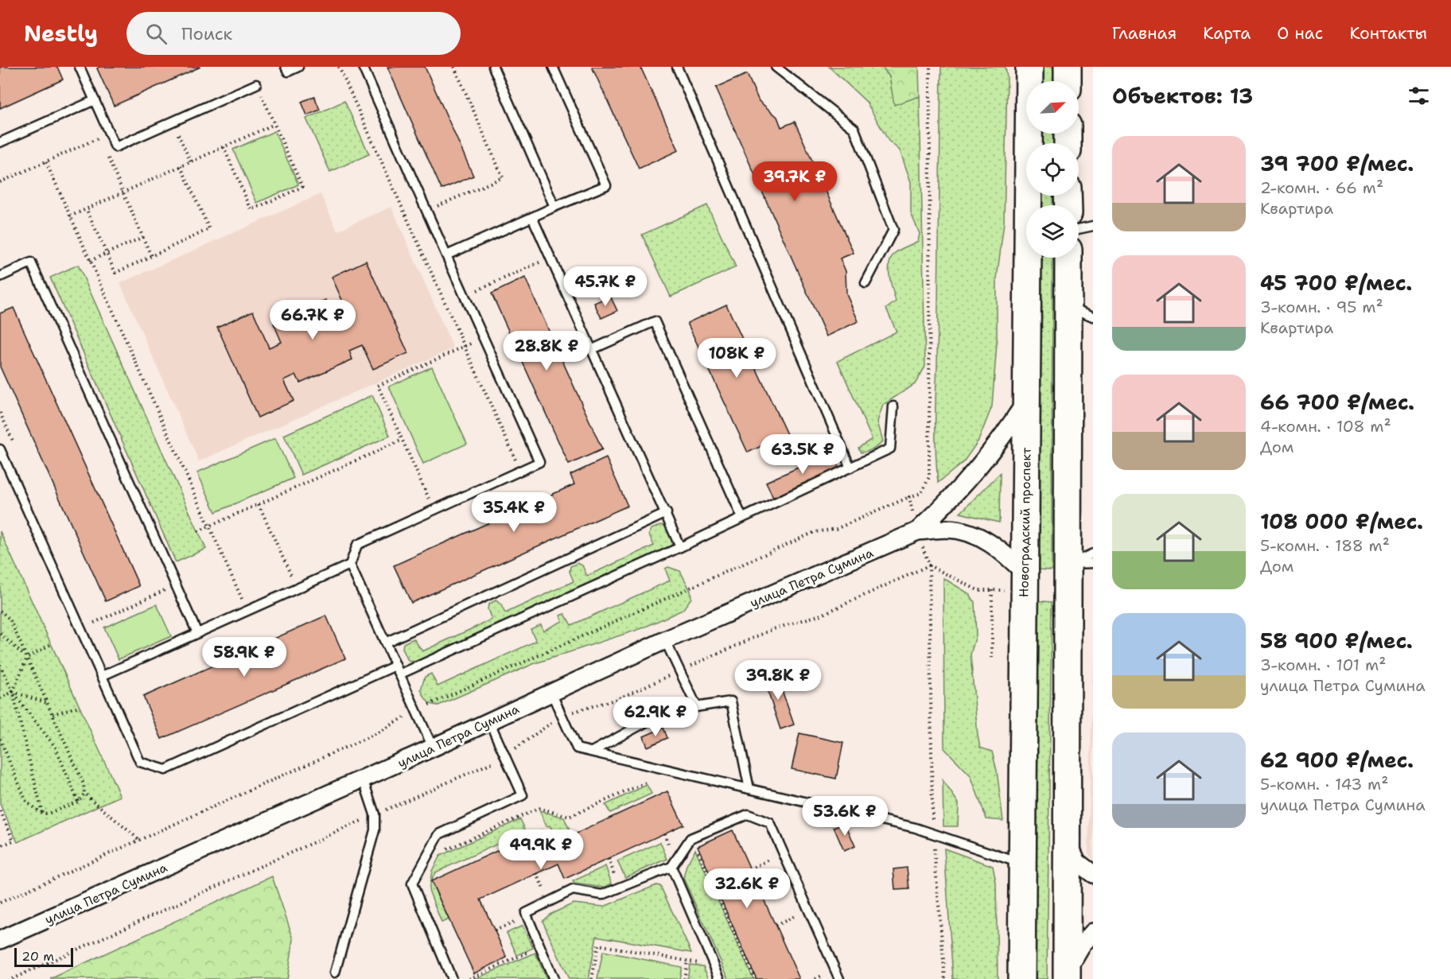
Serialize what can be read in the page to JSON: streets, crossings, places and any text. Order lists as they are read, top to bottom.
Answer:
{
  "streets": {
    "main road": ["Новоградский проспект"],
    "street": ["улица Петра Сумина"]
  },
  "scale_bar": "20 m",
  "north": "top right",
  "page": {
    "header": "Nestly",
    "search": "Поиск",
    "nav": [
      "Главная",
      "Карта",
      "О нас",
      "Контакты"
    ],
    "heading": "Объектов: 13",
    "list": [
      {
        "name": "39 700 ₽/мес.",
        "note": "2-комн. · 66 m² · Квартира"
      },
      {
        "name": "45 700 ₽/мес.",
        "note": "3-комн. · 95 m² · Квартира"
      },
      {
        "name": "66 700 ₽/мес.",
        "note": "4-комн. · 108 m² · Дом"
      },
      {
        "name": "108 000 ₽/мес.",
        "note": "5-комн. · 188 m² · Дом"
      },
      {
        "name": "58 900 ₽/мес.",
        "note": "3-комн. · 101 m² · улица Петра Сумина"
      },
      {
        "name": "62 900 ₽/мес.",
        "note": "5-комн. · 143 m² · улица Петра Сумина"
      }
    ],
    "price": [
      "39.7K ₽",
      "45.7K ₽",
      "66.7K ₽",
      "28.8K ₽",
      "108K ₽",
      "63.5K ₽",
      "35.4K ₽",
      "58.9K ₽",
      "39.8K ₽",
      "62.9K ₽",
      "53.6K ₽",
      "49.9K ₽",
      "32.6K ₽"
    ],
    "scale": "20 m"
  }
}
